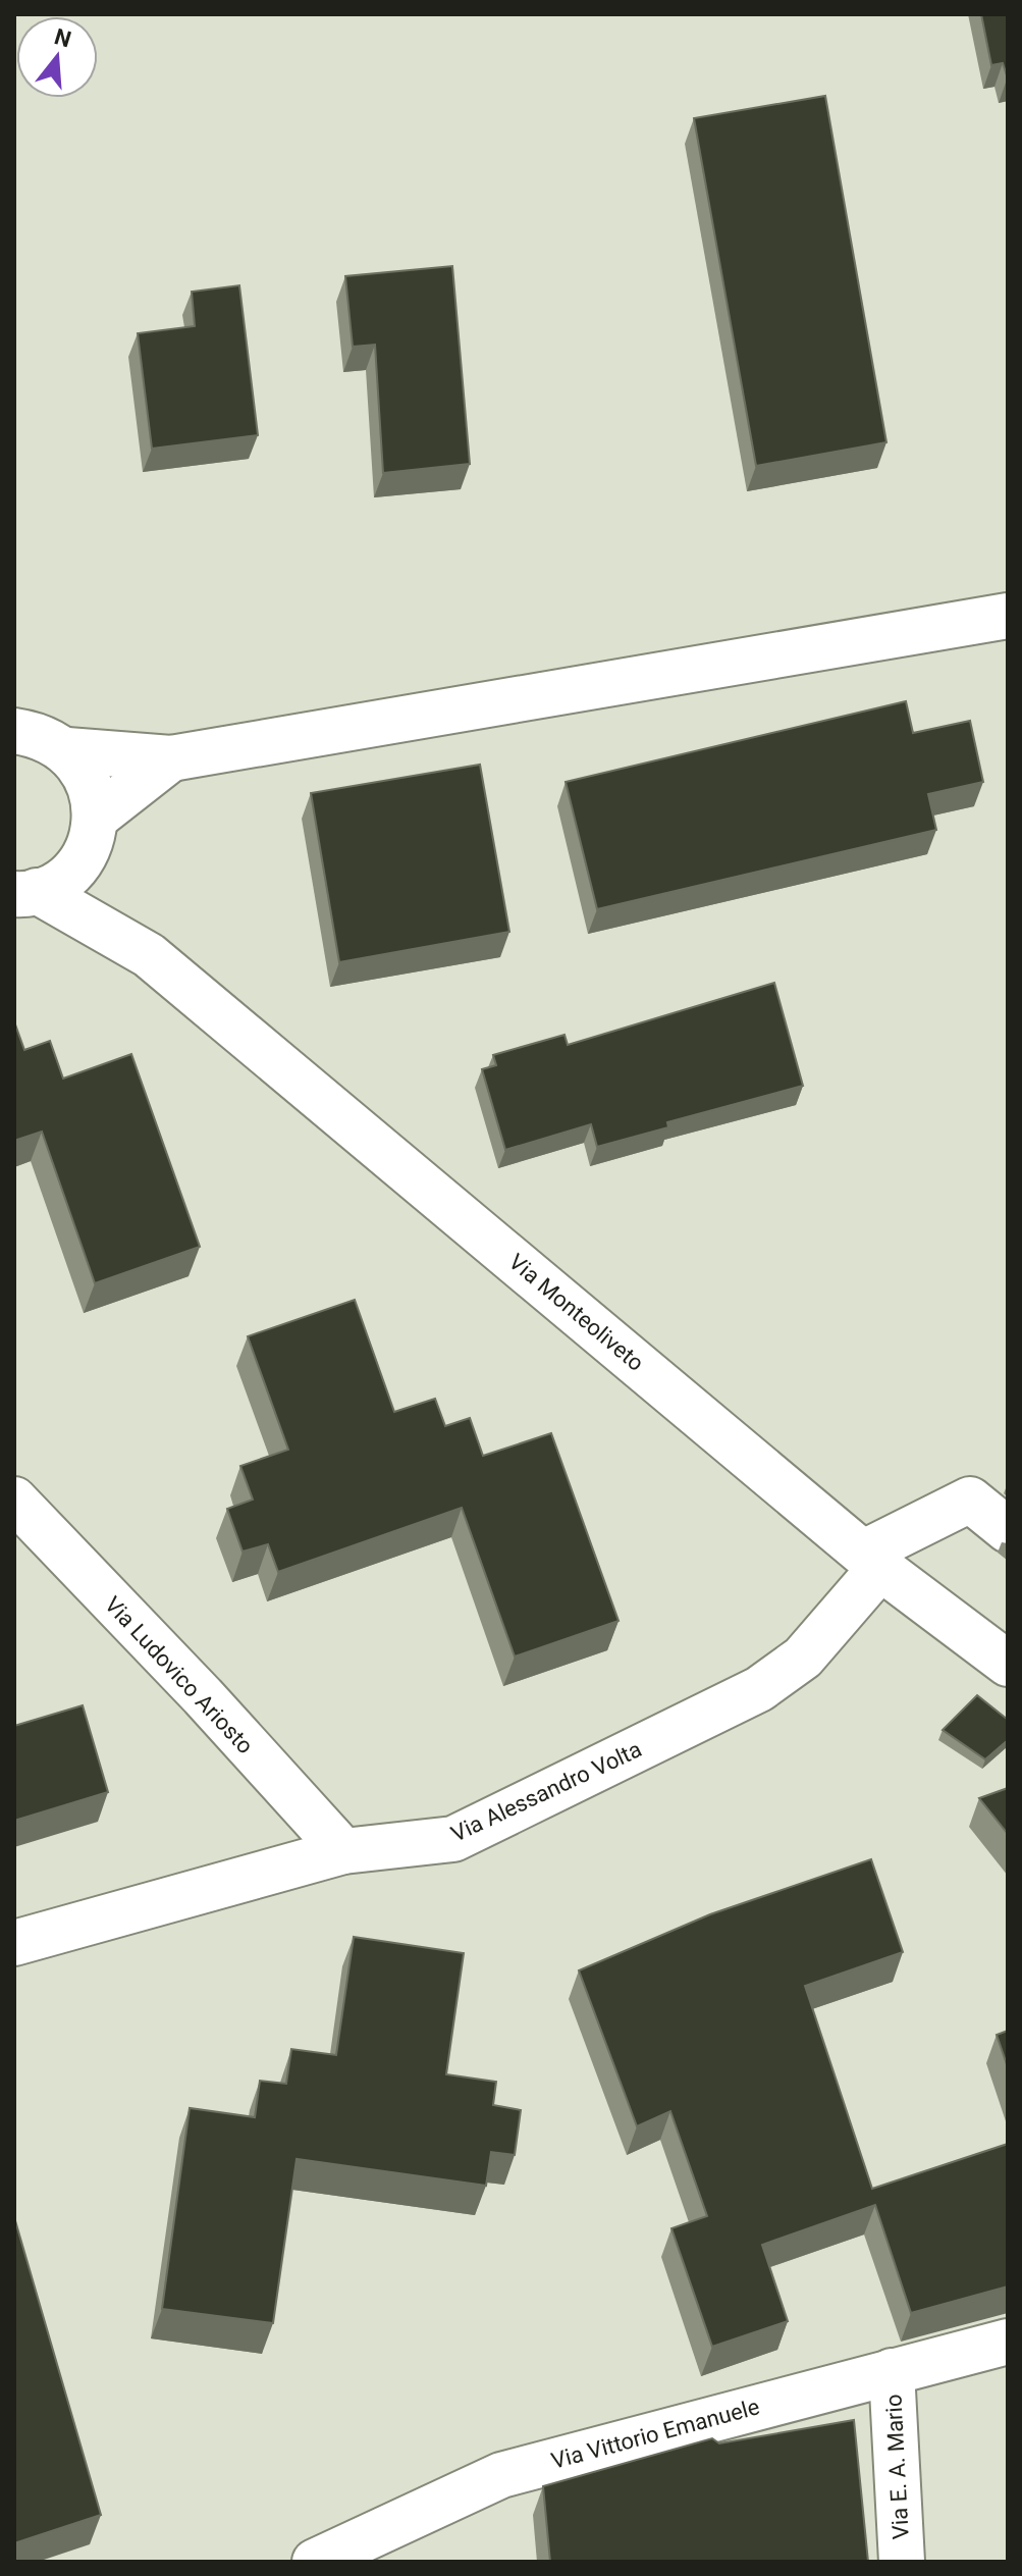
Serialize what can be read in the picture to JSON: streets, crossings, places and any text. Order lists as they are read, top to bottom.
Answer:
{
  "streets": {
    "street": [
      "Via Monteoliveto",
      "Via Ludovico Ariosto",
      "Via Alessandro Volta",
      "Via Vittorio Emanuele",
      "Via E. A. Mario"
    ]
  },
  "crossings": [
    ["Via Monteoliveto", "Via Alessandro Volta"],
    ["Via Ludovico Ariosto", "Via Alessandro Volta"],
    ["Via Vittorio Emanuele", "Via E. A. Mario"]
  ],
  "north": "top"
}
